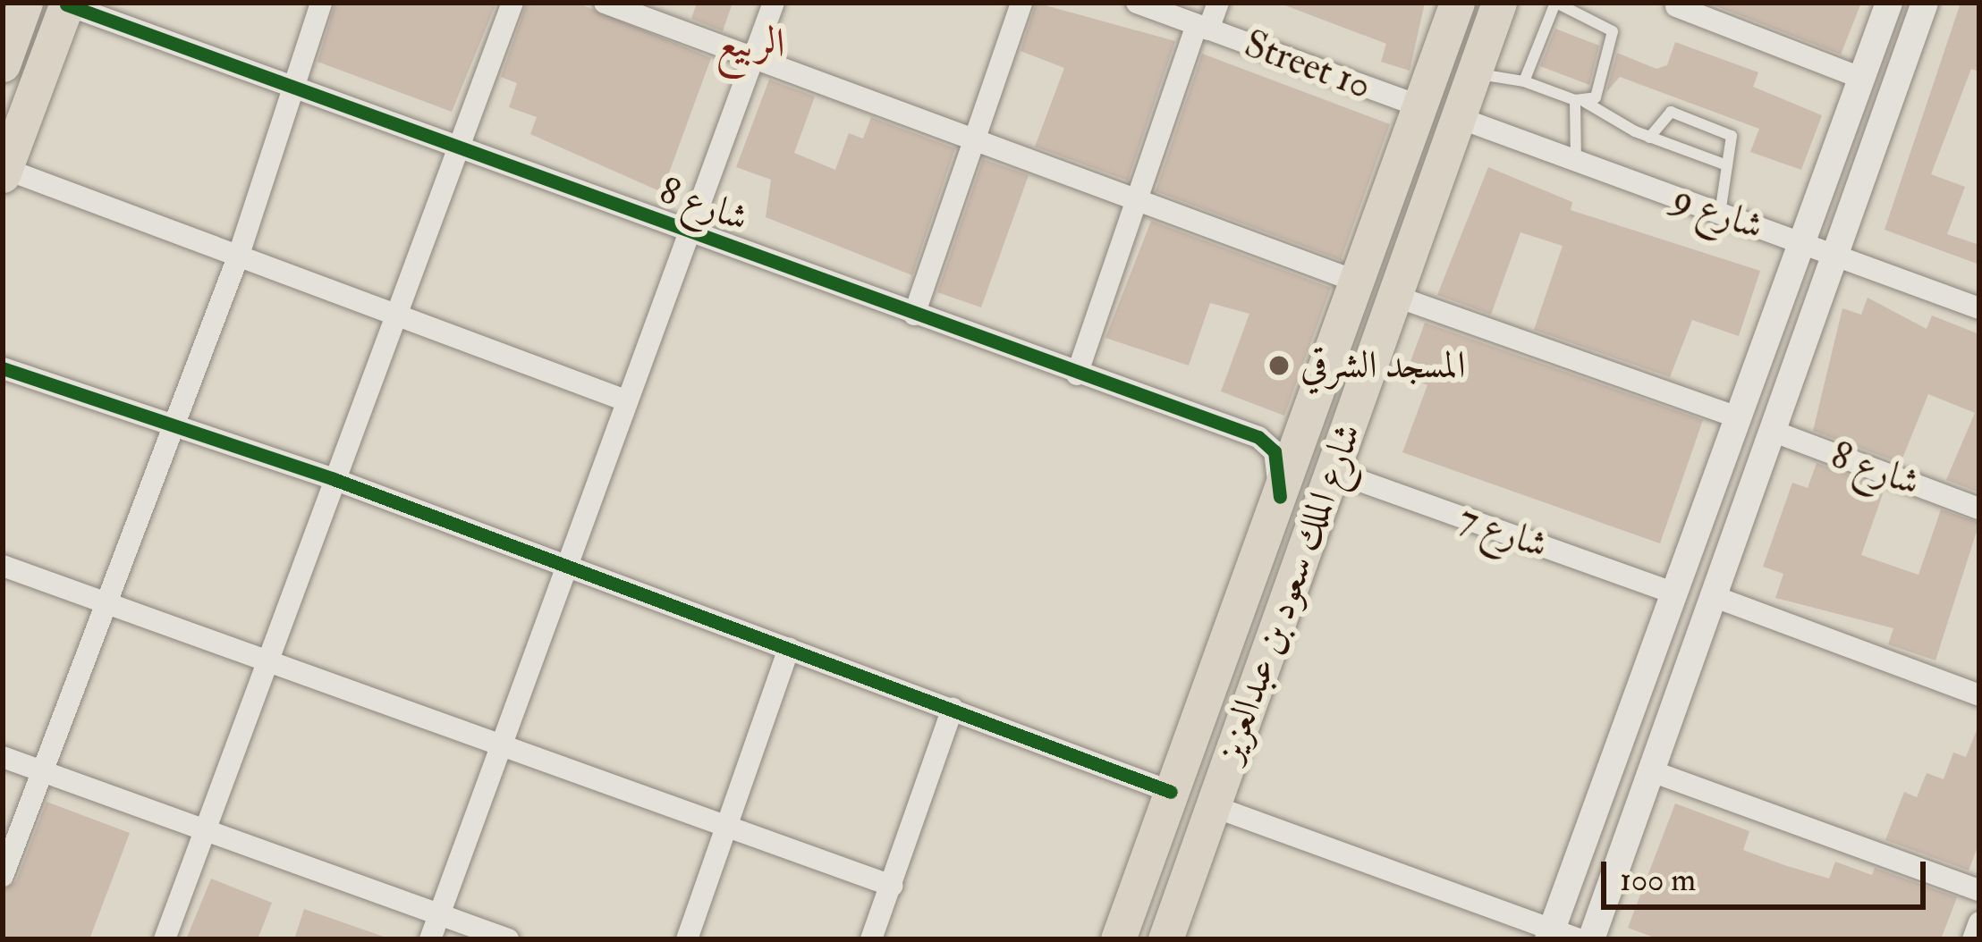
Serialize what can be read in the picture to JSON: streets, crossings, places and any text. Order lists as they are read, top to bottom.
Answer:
{
  "streets": {
    "main road": ["شارع الملك سعود بن عبدالعزيز"],
    "street": [
      "Street 10",
      "شارع 8",
      "شارع 9",
      "شارع 7"
    ]
  },
  "crossings": [
    ["Street 10", "شارع الملك سعود بن عبدالعزيز"],
    ["شارع 8", "شارع الملك سعود بن عبدالعزيز"],
    ["شارع 9", "شارع الملك سعود بن عبدالعزيز"],
    ["شارع 7", "شارع الملك سعود بن عبدالعزيز"]
  ],
  "districts": ["الربيع"],
  "places": ["المسجد الشرقي"],
  "scale_bar": "100 m"
}
